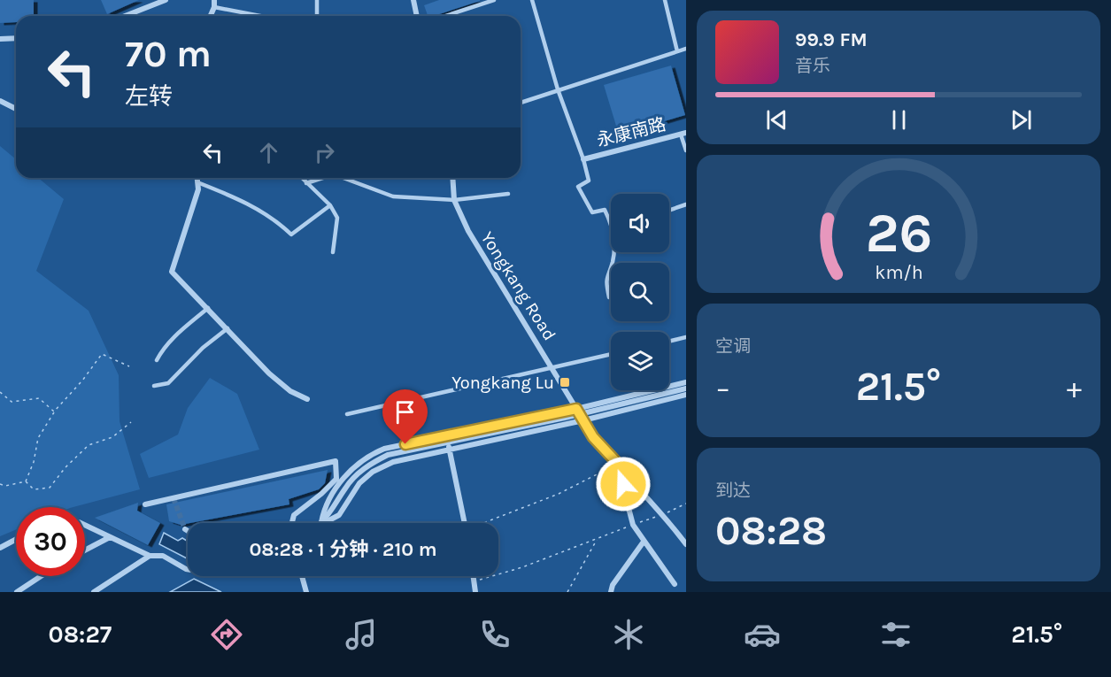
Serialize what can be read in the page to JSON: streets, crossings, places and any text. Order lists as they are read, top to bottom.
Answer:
{
  "streets": {
    "street": ["永康南路", "Yongkang Road"]
  },
  "places": {
    "transit": ["Yongkang Lu"]
  },
  "page": {
    "turn": ["70 m", "左转"],
    "song": ["99.9 FM", "音乐"],
    "tile": [
      "空调",
      ["到达", "08:28"]
    ],
    "heat": ["−", "21.5°", "+"],
    "limit": "30",
    "trip": "08:28 · 1 分钟 · 210 m",
    "tabs": ["08:27", "21.5°"],
    "gauge": ["26", "km/h"]
  }
}
